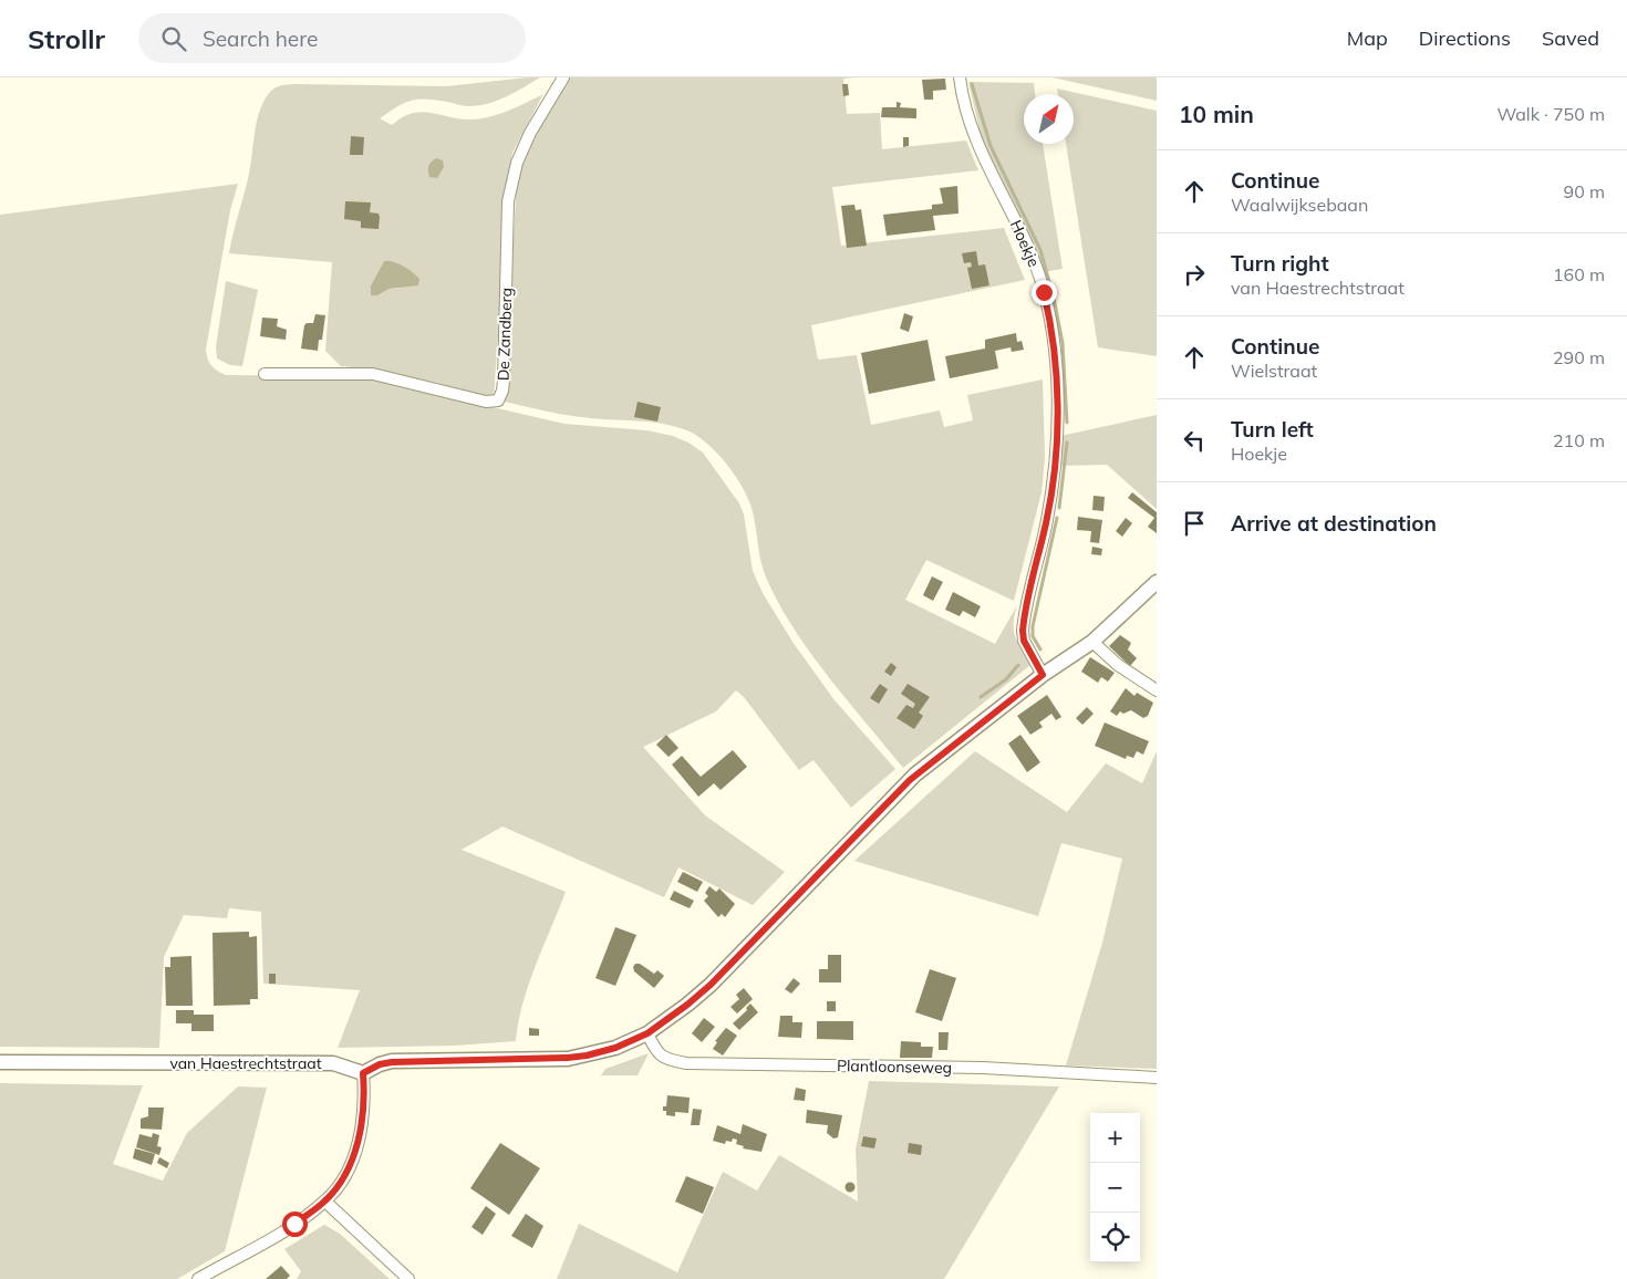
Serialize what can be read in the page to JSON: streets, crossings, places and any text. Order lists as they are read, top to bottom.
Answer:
{
  "streets": {
    "street": [
      "Hoekje",
      "De Zandberg",
      "van Haestrechtstraat",
      "Plantloonseweg"
    ]
  },
  "north": "top right",
  "page": {
    "header": "Strollr",
    "search": "Search here",
    "nav": ["Map", "Directions", "Saved"],
    "heading": ["10 min", "Walk · 750 m"],
    "list": [
      ["Continue", "Waalwijksebaan", "90 m"],
      ["Turn right", "van Haestrechtstraat", "160 m"],
      ["Continue", "Wielstraat", "290 m"],
      ["Turn left", "Hoekje", "210 m"],
      "Arrive at destination"
    ],
    "map_buttons": ["+", "−"]
  }
}
